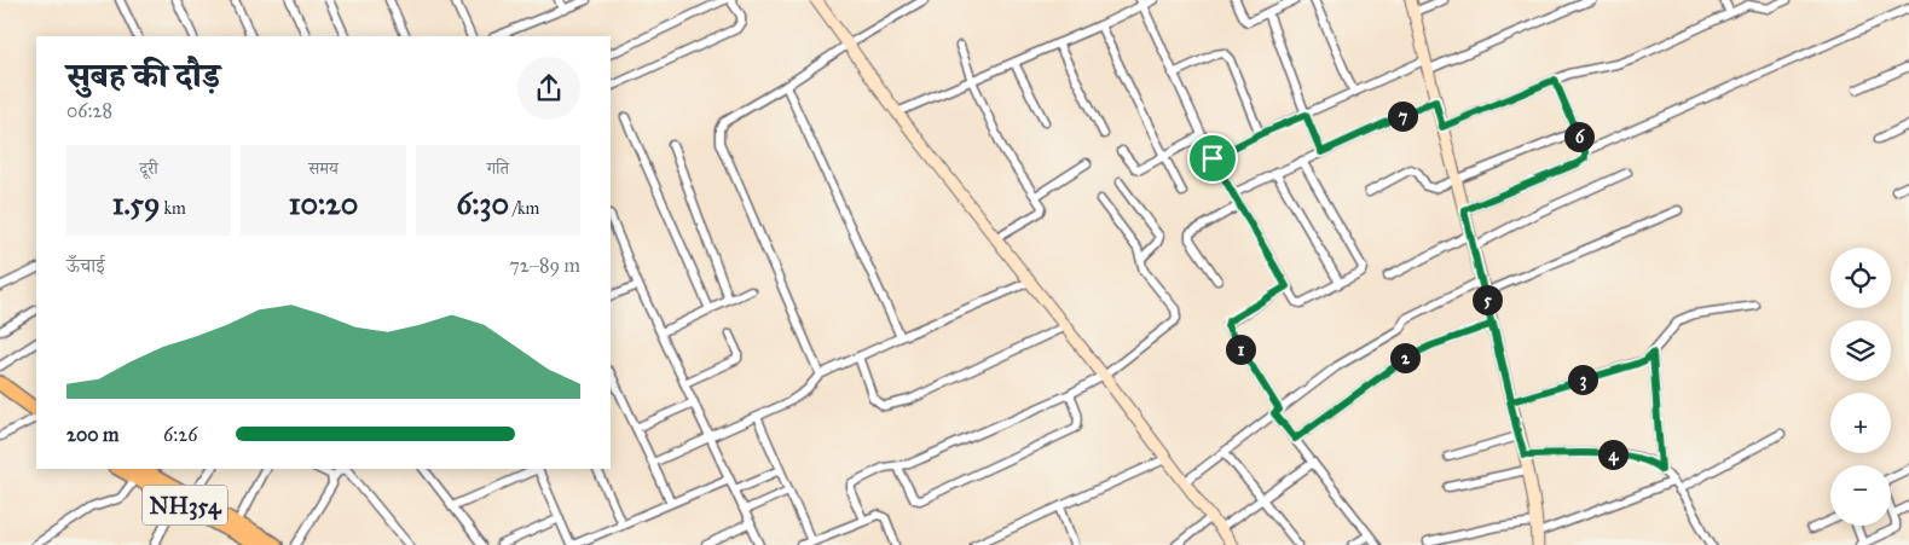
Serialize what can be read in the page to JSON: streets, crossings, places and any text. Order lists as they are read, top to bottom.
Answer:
{
  "streets": {
    "highway": ["NH354"]
  },
  "page": {
    "heading": ["सुबह की दौड़", "06:28"],
    "pins": [
      "7",
      "6",
      "5",
      "1",
      "2",
      "3",
      "4"
    ],
    "stats": [
      ["दूरी", "1.59 km"],
      ["समय", "10:20"],
      ["गति", "6:30 /km"]
    ],
    "chart": ["ऊँचाई", "72–89 m"],
    "map_buttons": ["+", "−"],
    "list": [
      {
        "name": "200 m",
        "note": "6:26"
      }
    ]
  }
}
